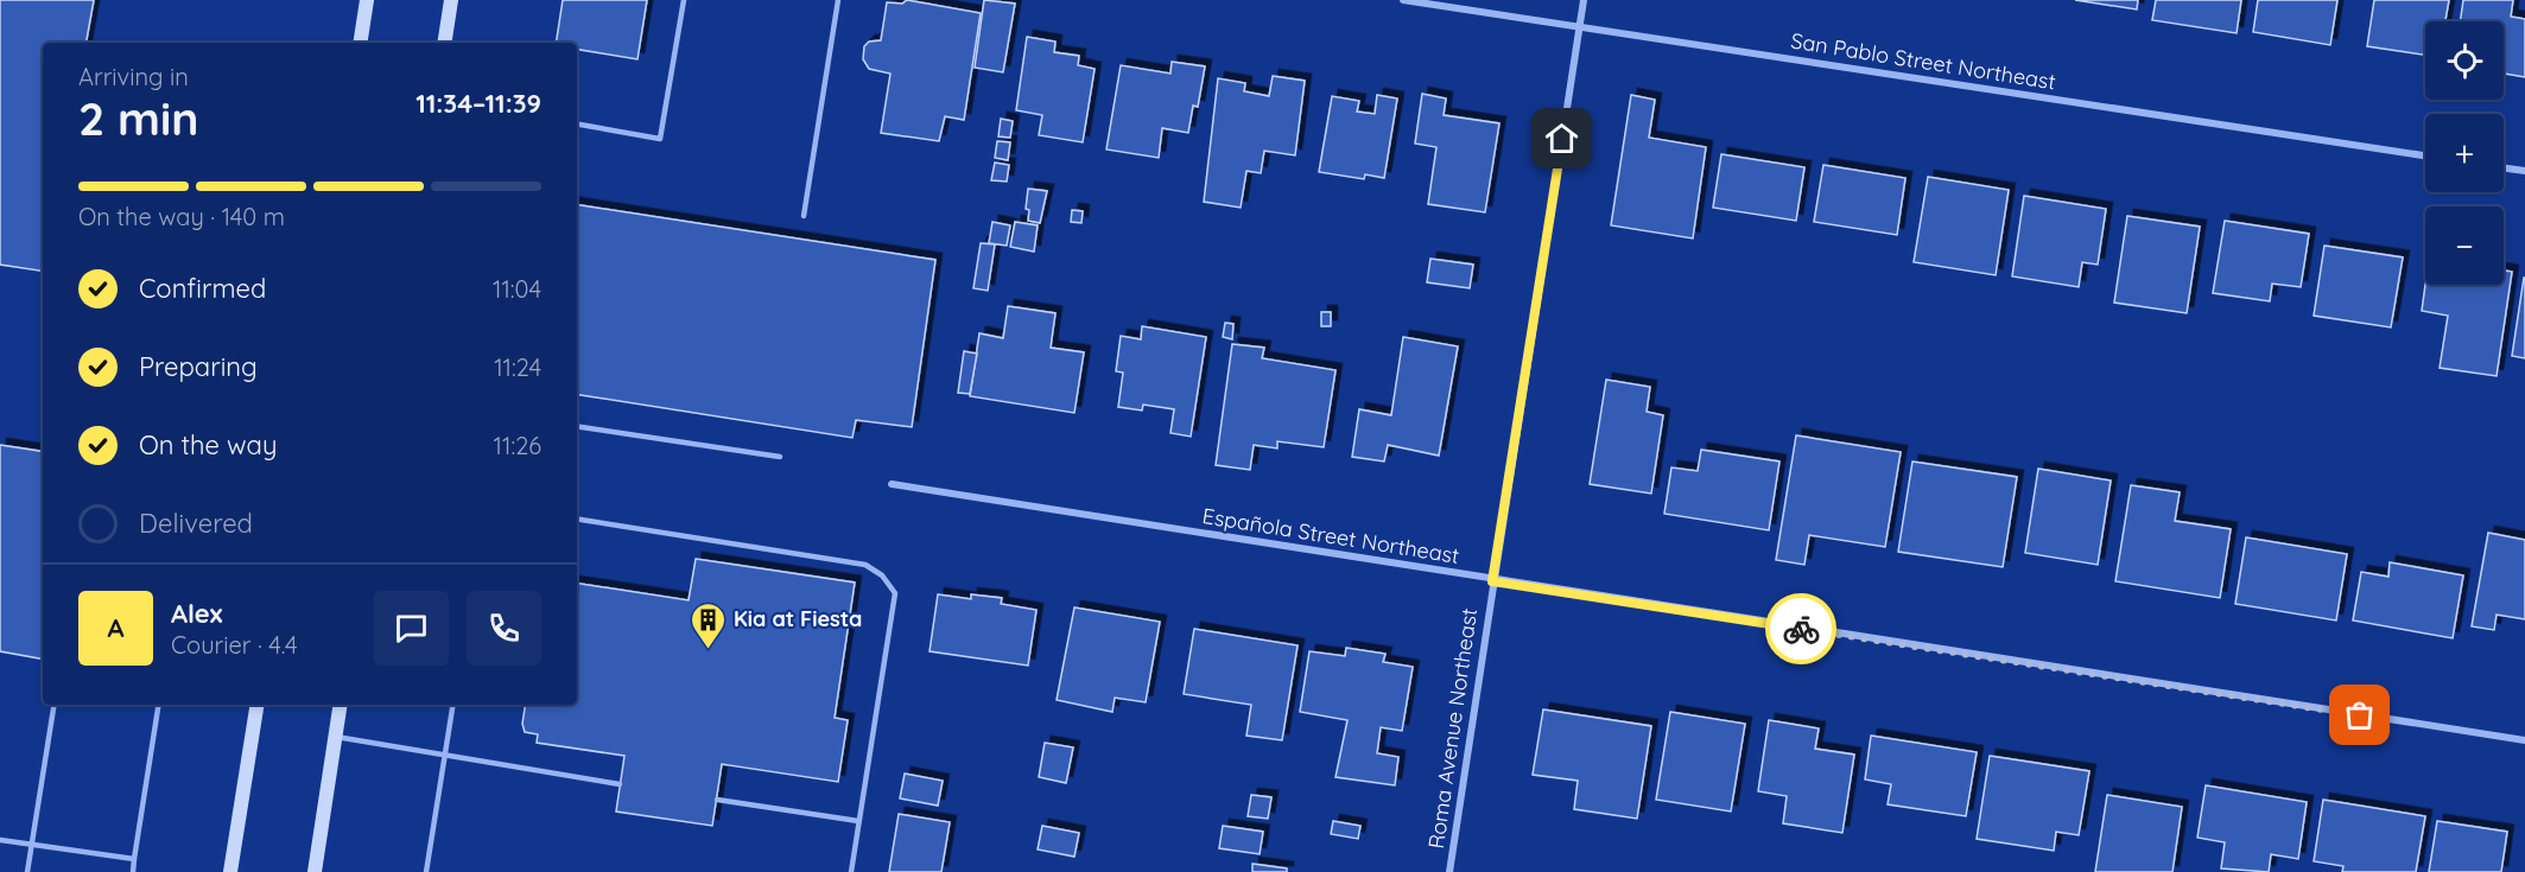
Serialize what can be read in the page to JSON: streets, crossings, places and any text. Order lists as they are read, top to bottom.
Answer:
{
  "streets": {
    "street": ["San Pablo Street Northeast", "Española Street Northeast", "Roma Avenue Northeast"]
  },
  "crossings": [
    ["San Pablo Street Northeast", "Roma Avenue Northeast"],
    ["Española Street Northeast", "Roma Avenue Northeast"]
  ],
  "places": {
    "building": ["Kia at Fiesta"]
  },
  "page": {
    "map_buttons": ["+", "−"],
    "heading": ["2 min", "Arriving in", "11:34–11:39"],
    "panel": ["Alex", "Courier · 4.4"],
    "bar": "On the way · 140 m",
    "list": [
      ["Confirmed", "11:04"],
      ["Preparing", "11:24"],
      ["On the way", "11:26"],
      "Delivered"
    ],
    "round": "A"
  }
}
